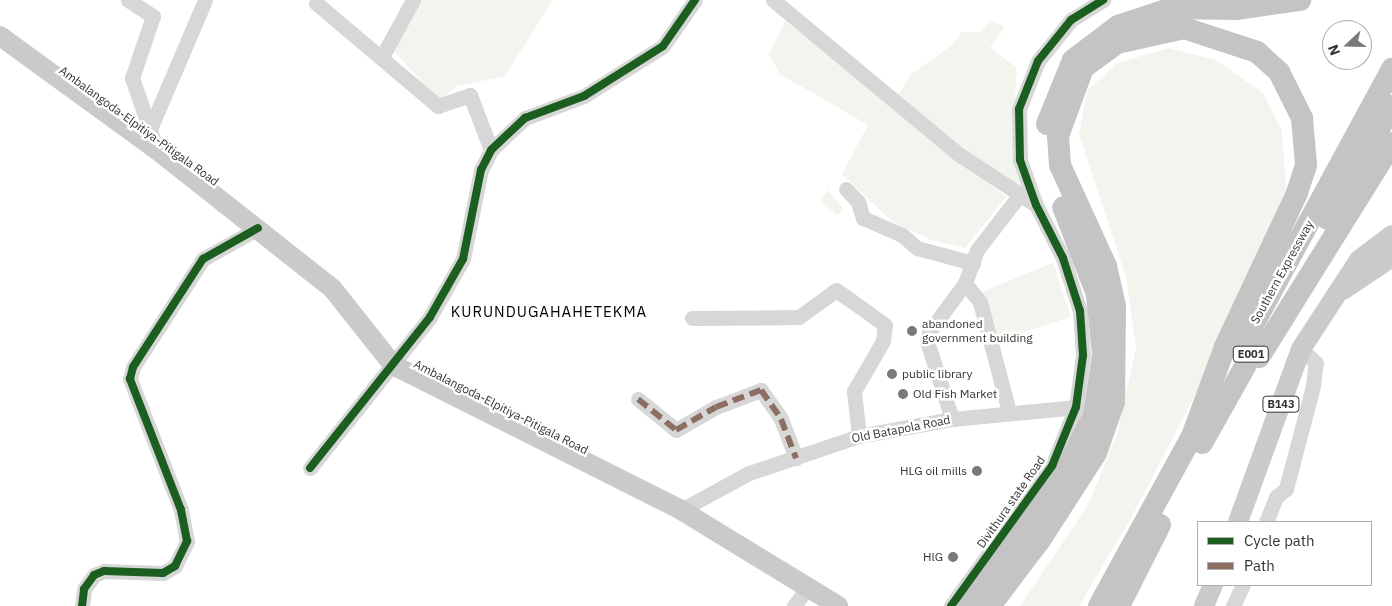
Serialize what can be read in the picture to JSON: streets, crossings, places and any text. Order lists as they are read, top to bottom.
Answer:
{
  "streets": {
    "highway": ["Southern Expressway", "E001"],
    "main road": ["Ambalangoda-Elpitiya-Pitigala Road", "B143"],
    "street": ["Old Batapola Road", "Divithura state Road"]
  },
  "crossings": [
    ["Ambalangoda-Elpitiya-Pitigala Road", "Old Batapola Road"],
    ["Old Batapola Road", "Divithura state Road"]
  ],
  "districts": ["KURUNDUGAHAHETEKMA"],
  "places": [
    "abandoned government building",
    "public library",
    "Old Fish Market",
    "HLG oil mills",
    "HlG"
  ],
  "legend": ["Cycle path", "Path"],
  "north": "left"
}
